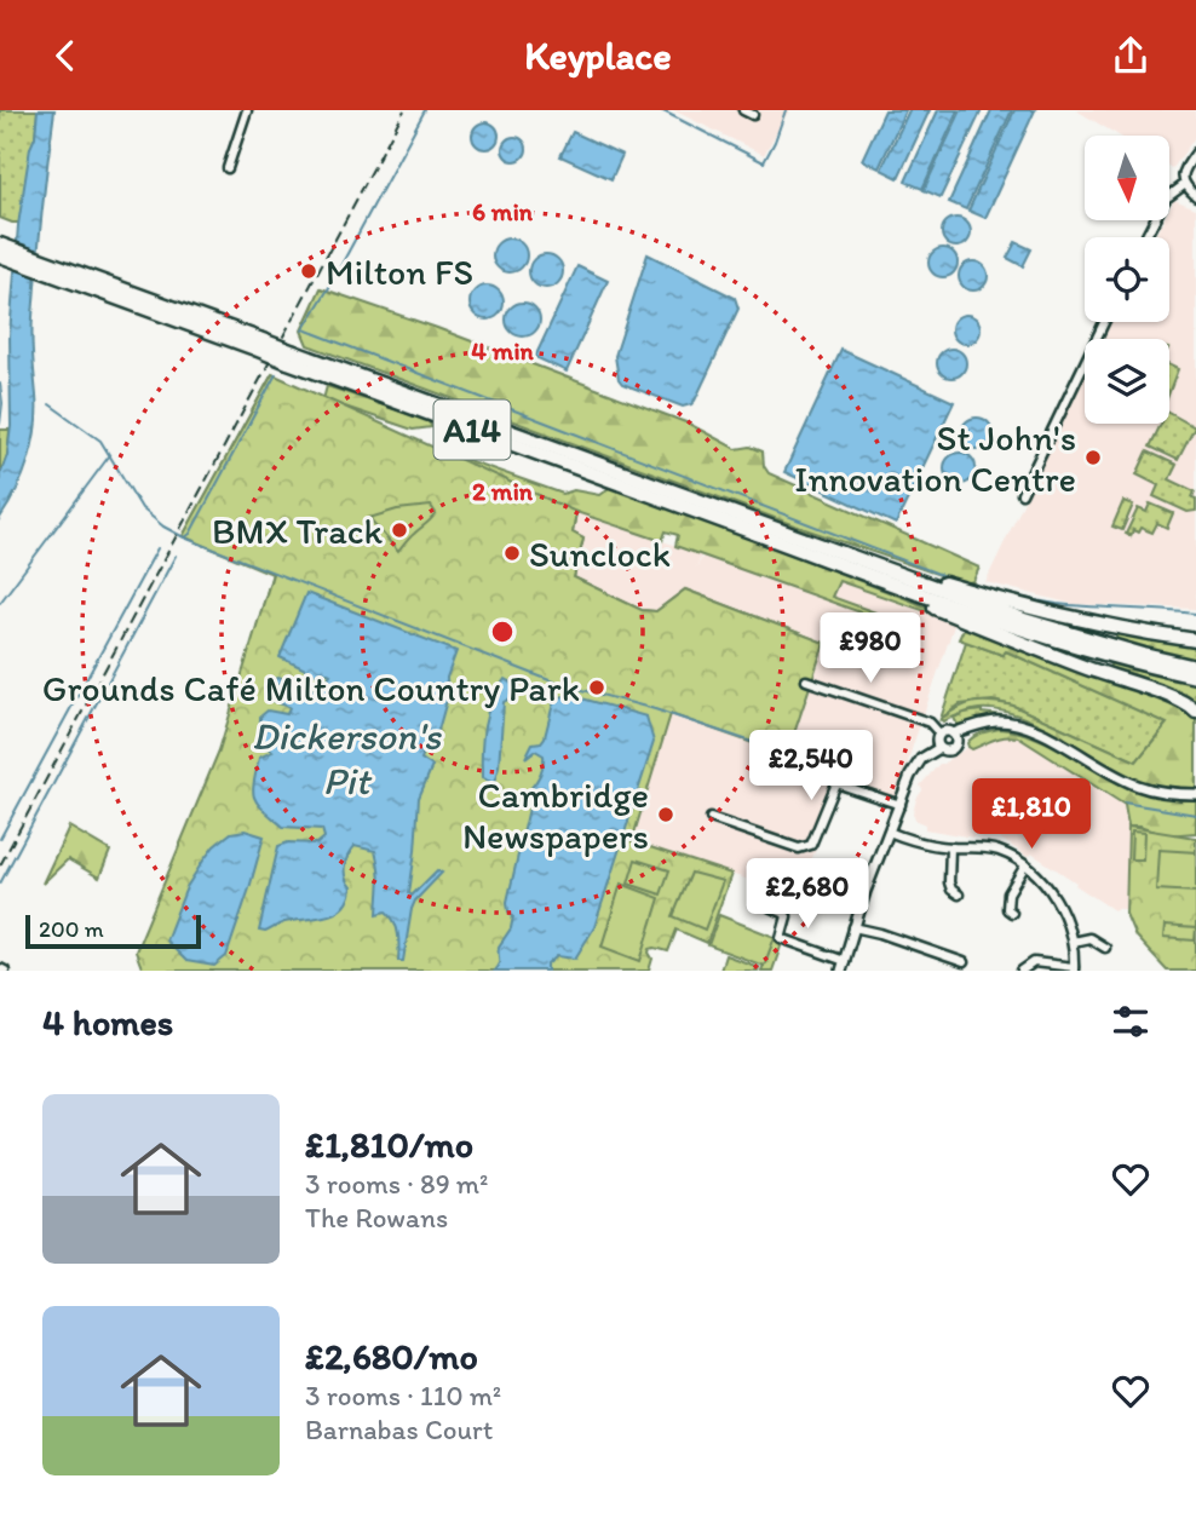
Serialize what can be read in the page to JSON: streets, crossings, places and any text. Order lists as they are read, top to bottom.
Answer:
{
  "streets": {
    "highway": ["A14"]
  },
  "water": ["Dickerson's Pit"],
  "places": [
    "Milton FS",
    "St John's Innovation Centre",
    "BMX Track",
    "Sunclock",
    "Grounds Café Milton Country Park",
    "Cambridge Newspapers"
  ],
  "scale_bar": "200 m",
  "north": "bottom",
  "page": {
    "header": "Keyplace",
    "price": [
      "£980",
      "£2,540",
      "£1,810",
      "£2,680"
    ],
    "scale": "200 m",
    "heading": "4 homes",
    "list": [
      {
        "name": "£1,810/mo",
        "note": "3 rooms · 89 m² · The Rowans"
      },
      {
        "name": "£2,680/mo",
        "note": "3 rooms · 110 m² · Barnabas Court"
      }
    ]
  },
  "rings": ["6 min", "4 min", "2 min"]
}
